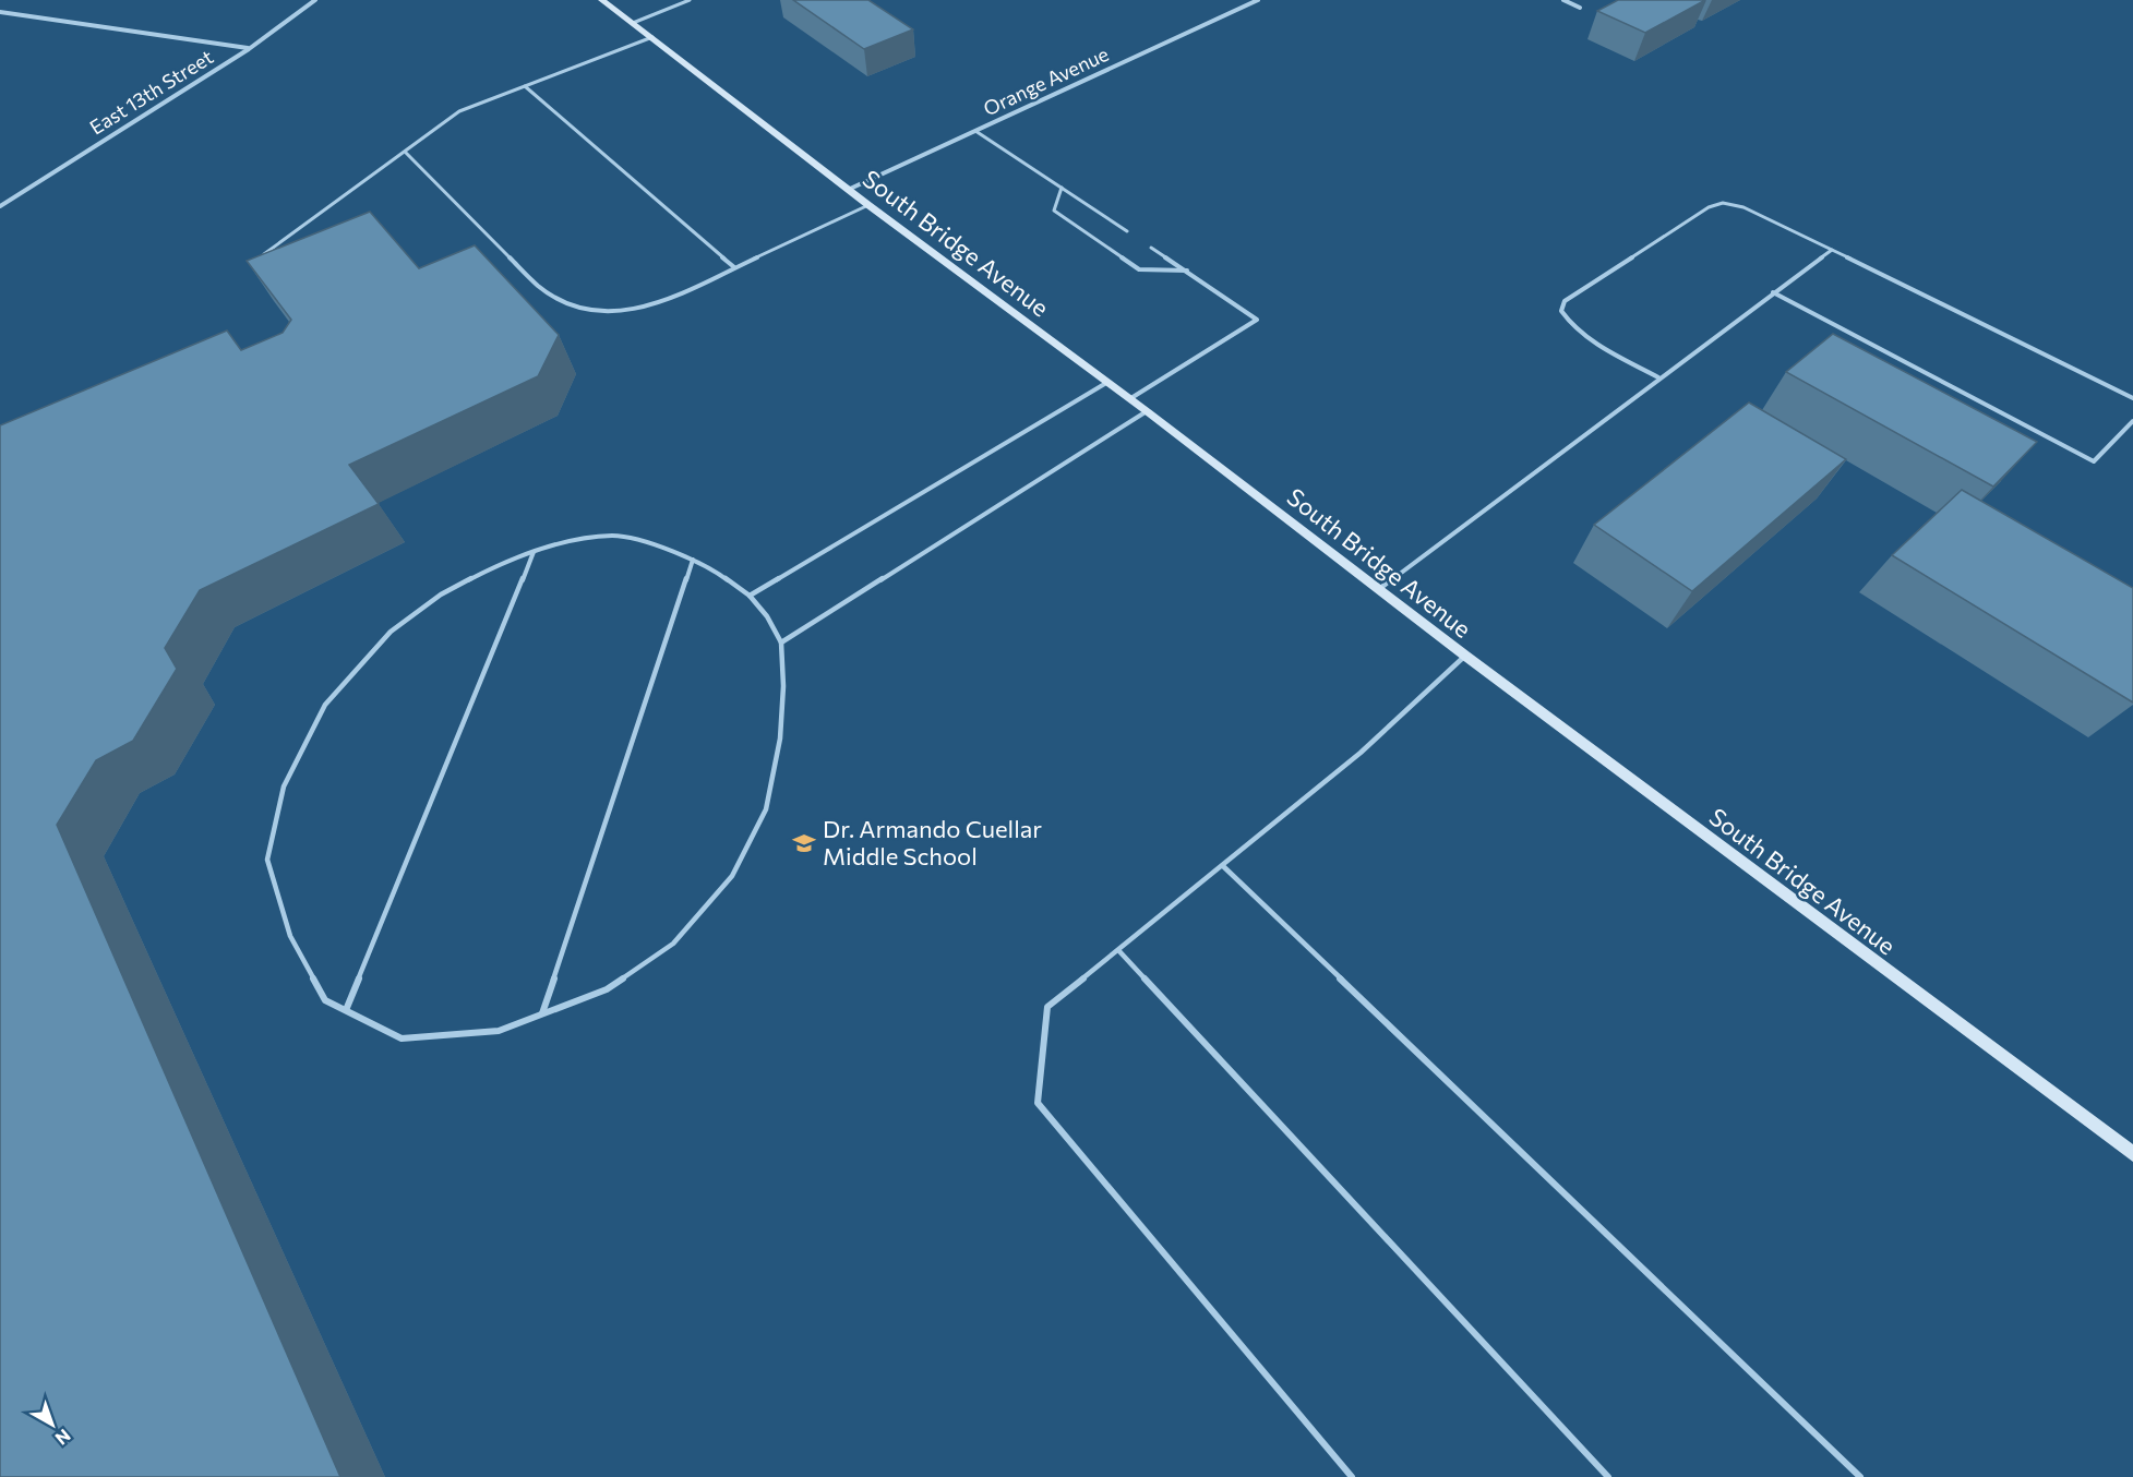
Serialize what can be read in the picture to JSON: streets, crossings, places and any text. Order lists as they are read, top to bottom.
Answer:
{
  "streets": {
    "street": ["Orange Avenue", "East 13th Street", "South Bridge Avenue"]
  },
  "crossings": [
    ["Orange Avenue", "South Bridge Avenue"]
  ],
  "places": {
    "school or university": ["Dr. Armando Cuellar Middle School"]
  },
  "north": "bottom right"
}
